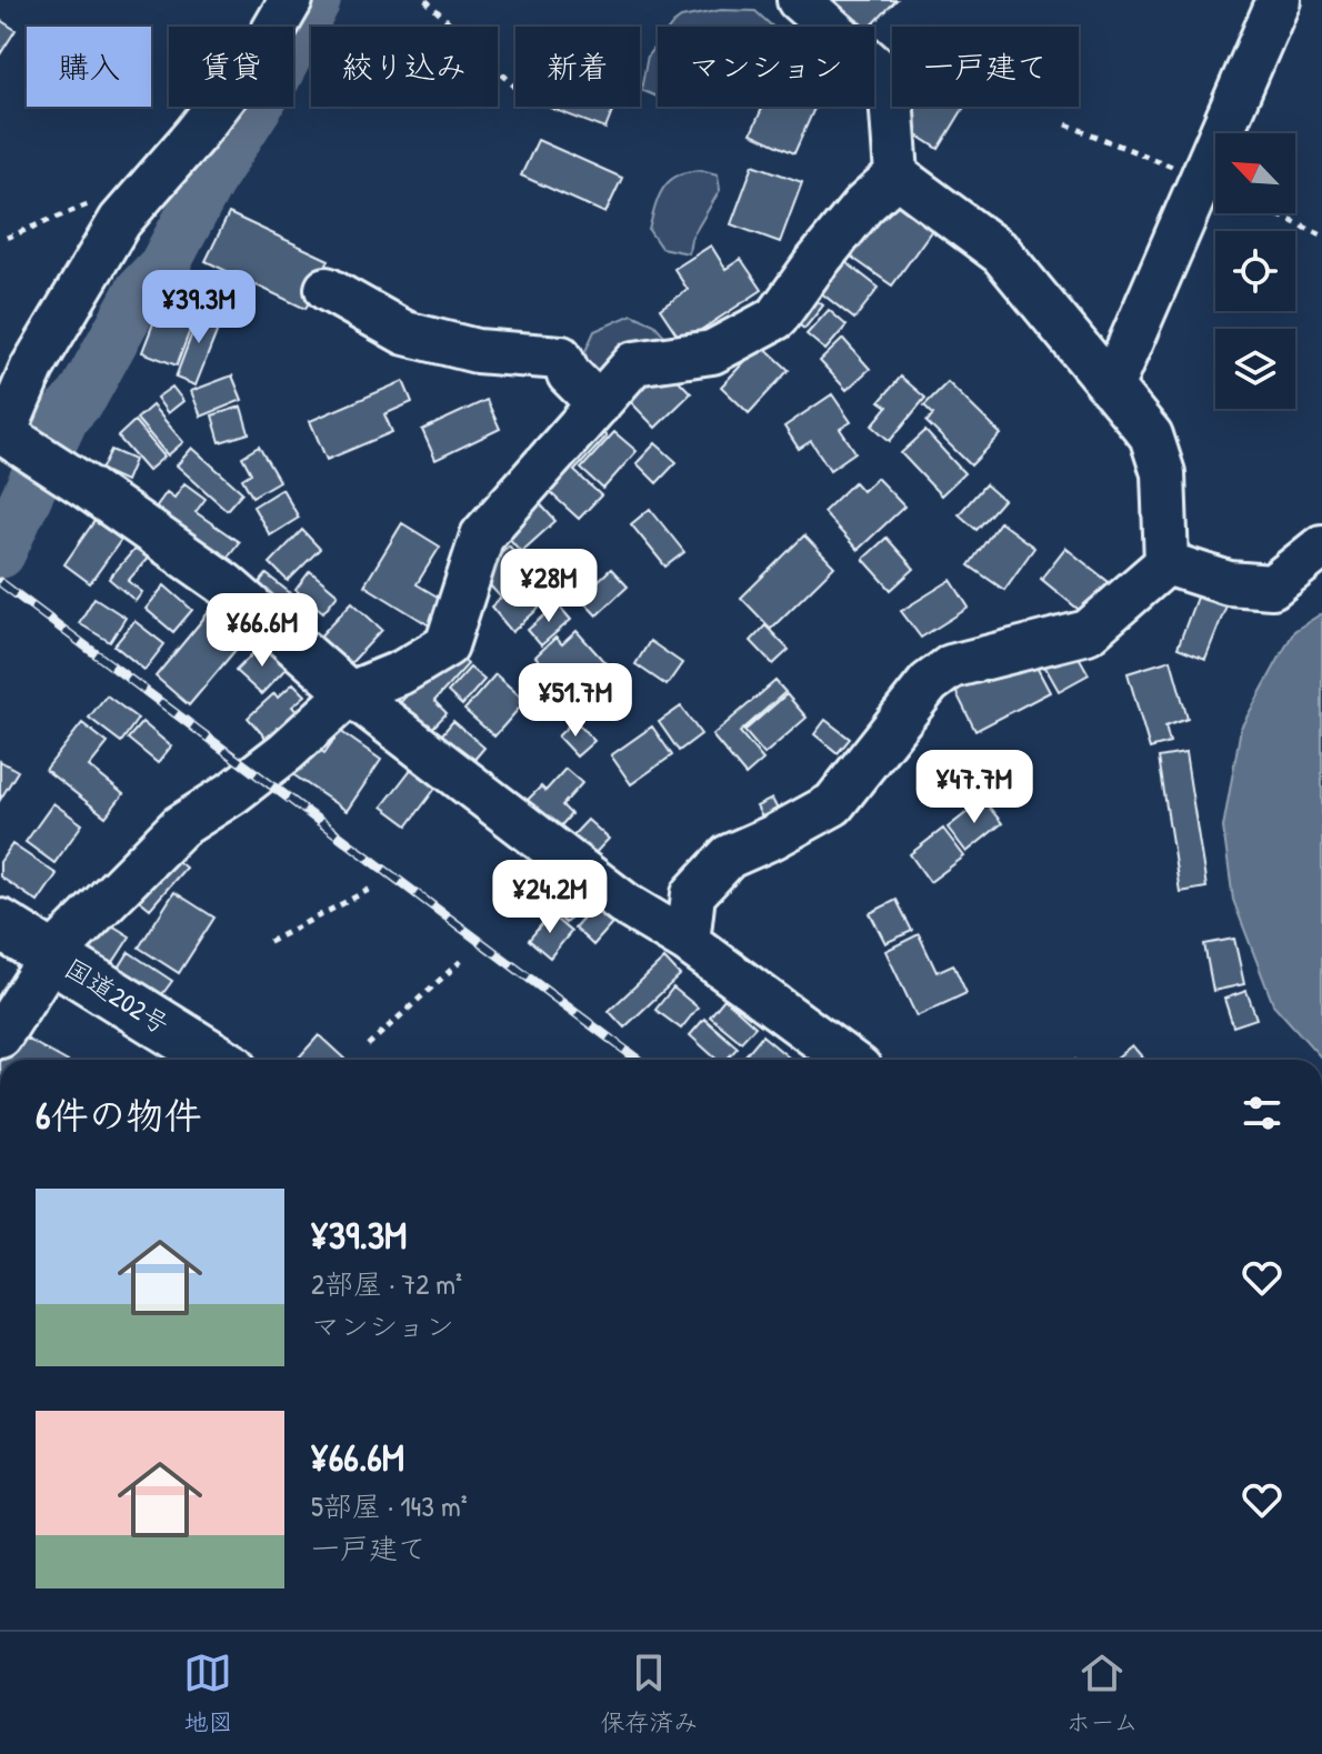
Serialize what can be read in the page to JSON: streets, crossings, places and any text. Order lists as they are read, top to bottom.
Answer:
{
  "streets": {
    "highway": ["国道202号"]
  },
  "north": "top left",
  "page": {
    "chip": [
      "購入",
      "賃貸",
      "絞り込み",
      "新着",
      "マンション",
      "一戸建て"
    ],
    "price": [
      "¥39.3M",
      "¥28M",
      "¥66.6M",
      "¥51.7M",
      "¥47.7M",
      "¥24.2M"
    ],
    "heading": "6件の物件",
    "list": [
      {
        "name": "¥39.3M",
        "note": "2部屋 · 72 m² · マンション"
      },
      {
        "name": "¥66.6M",
        "note": "5部屋 · 143 m² · 一戸建て"
      }
    ],
    "tabs": ["地図", "保存済み", "ホーム"]
  }
}
